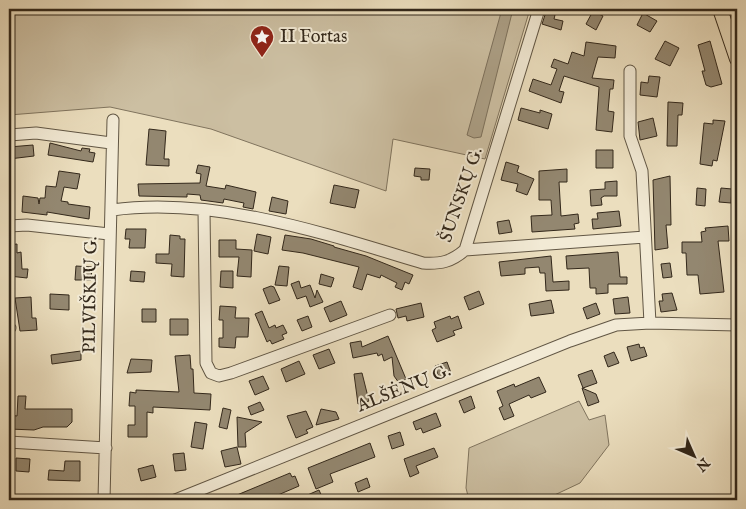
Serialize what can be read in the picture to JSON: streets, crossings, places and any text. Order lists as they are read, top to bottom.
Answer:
{
  "streets": {
    "street": ["ŠUNSKŲ G.", "PILVIŠKIŲ G.", "ALŠĖNŲ G."]
  },
  "crossings": [
    ["ŠUNSKŲ G.", "PILVIŠKIŲ G."]
  ],
  "places": {
    "place": ["II Fortas"]
  },
  "north": "bottom right"
}
